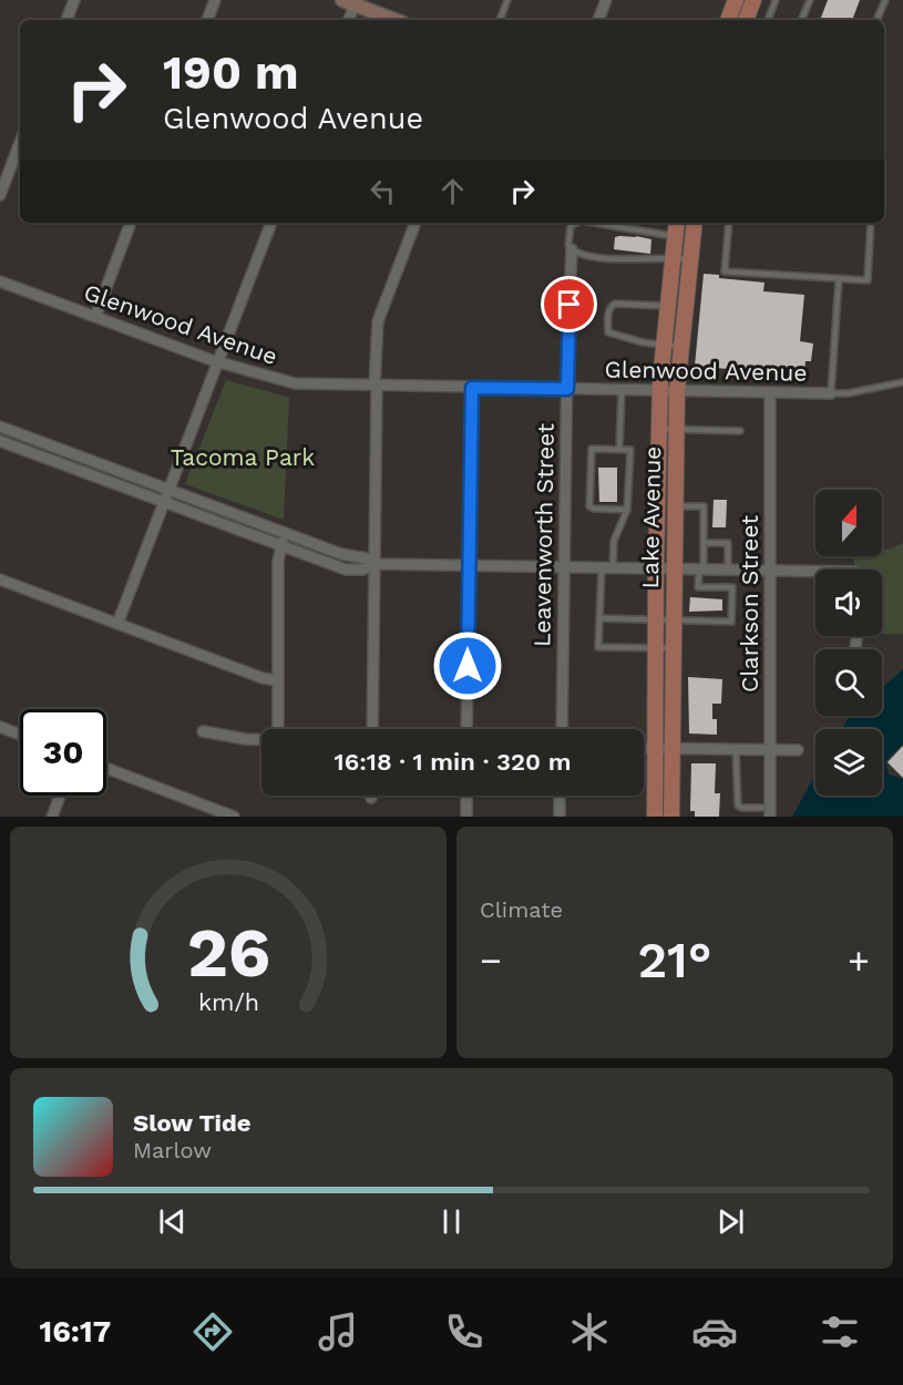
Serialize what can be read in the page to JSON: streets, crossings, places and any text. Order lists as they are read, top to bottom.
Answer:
{
  "streets": {
    "main road": ["Lake Avenue"],
    "street": ["Glenwood Avenue", "Leavenworth Street", "Clarkson Street"]
  },
  "crossings": [
    ["Glenwood Avenue", "Lake Avenue"],
    ["Glenwood Avenue", "Leavenworth Street"],
    ["Glenwood Avenue", "Clarkson Street"]
  ],
  "parks": ["Tacoma Park"],
  "north": "top",
  "page": {
    "turn": ["190 m", "Glenwood Avenue"],
    "limit": "30",
    "trip": "16:18 · 1 min · 320 m",
    "tile": "Climate",
    "heat": ["−", "21°", "+"],
    "song": ["Slow Tide", "Marlow"],
    "tabs": "16:17",
    "gauge": ["26", "km/h"]
  }
}
